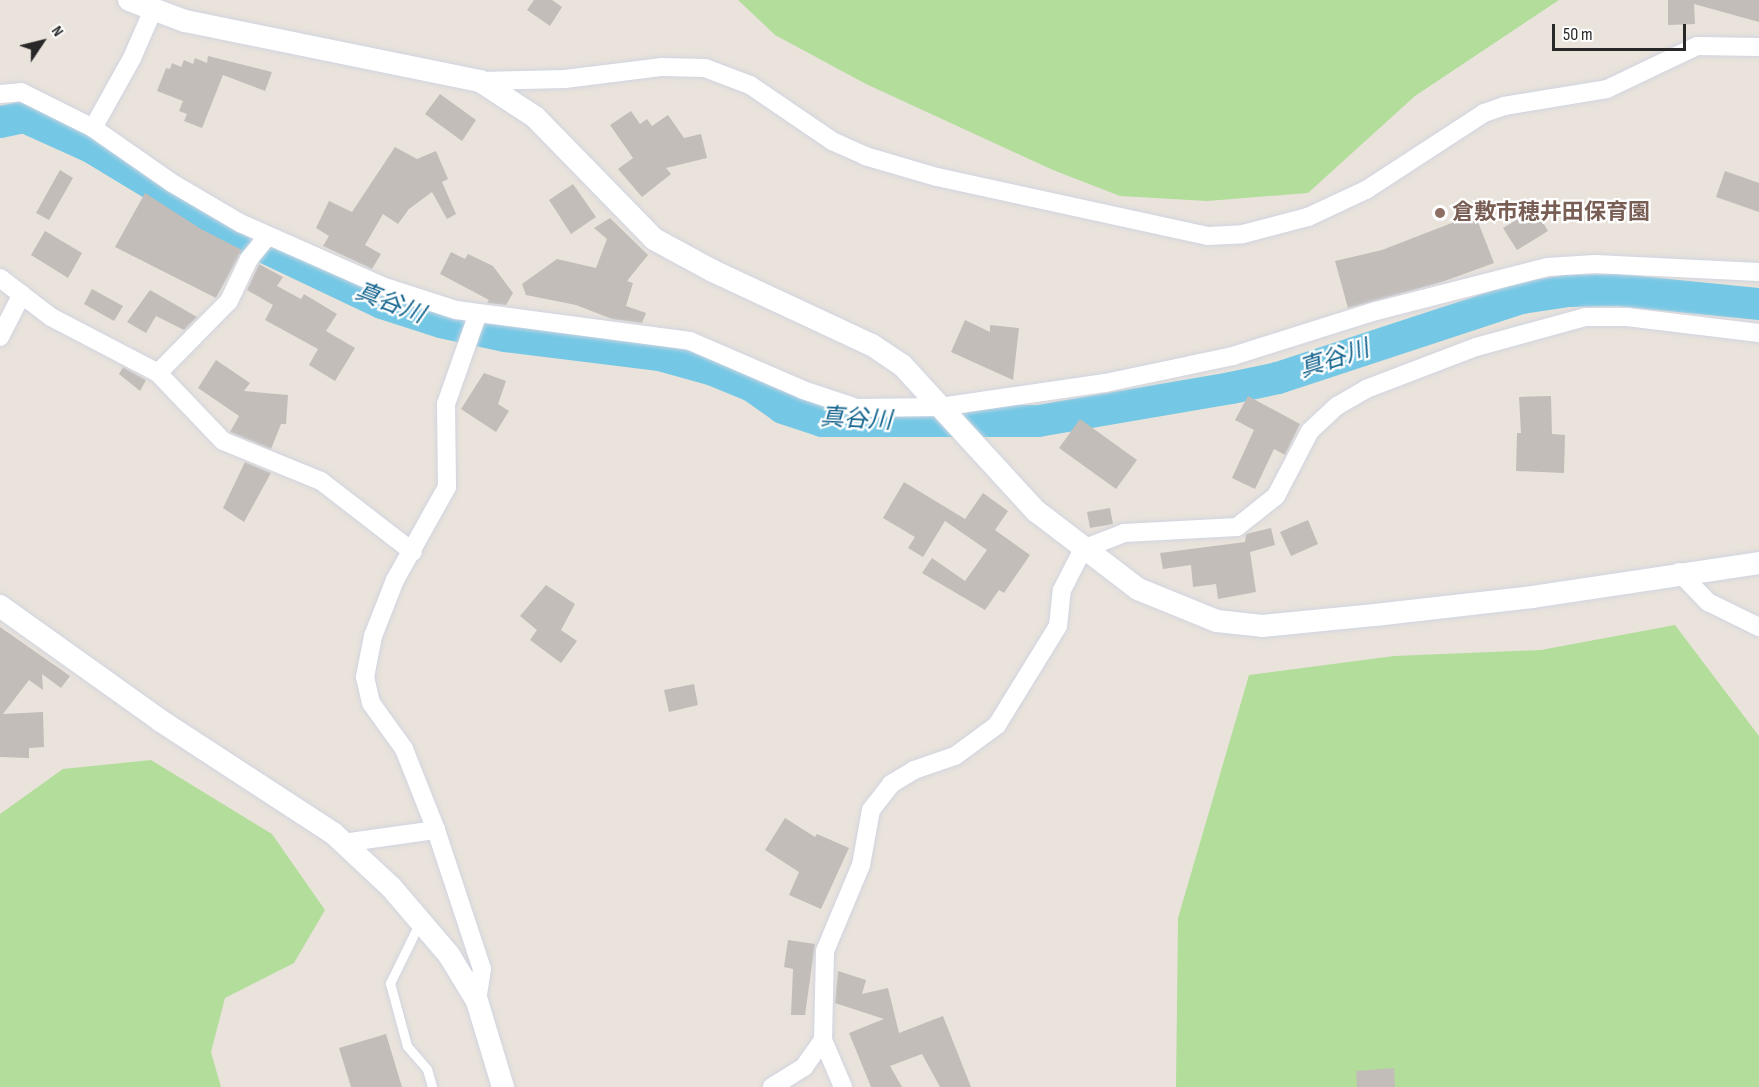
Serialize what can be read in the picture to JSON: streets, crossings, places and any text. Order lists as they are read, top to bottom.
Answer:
{
  "water": ["真谷川"],
  "places": ["倉敷市穂井田保育園"],
  "scale_bar": "50 m",
  "north": "top right"
}
